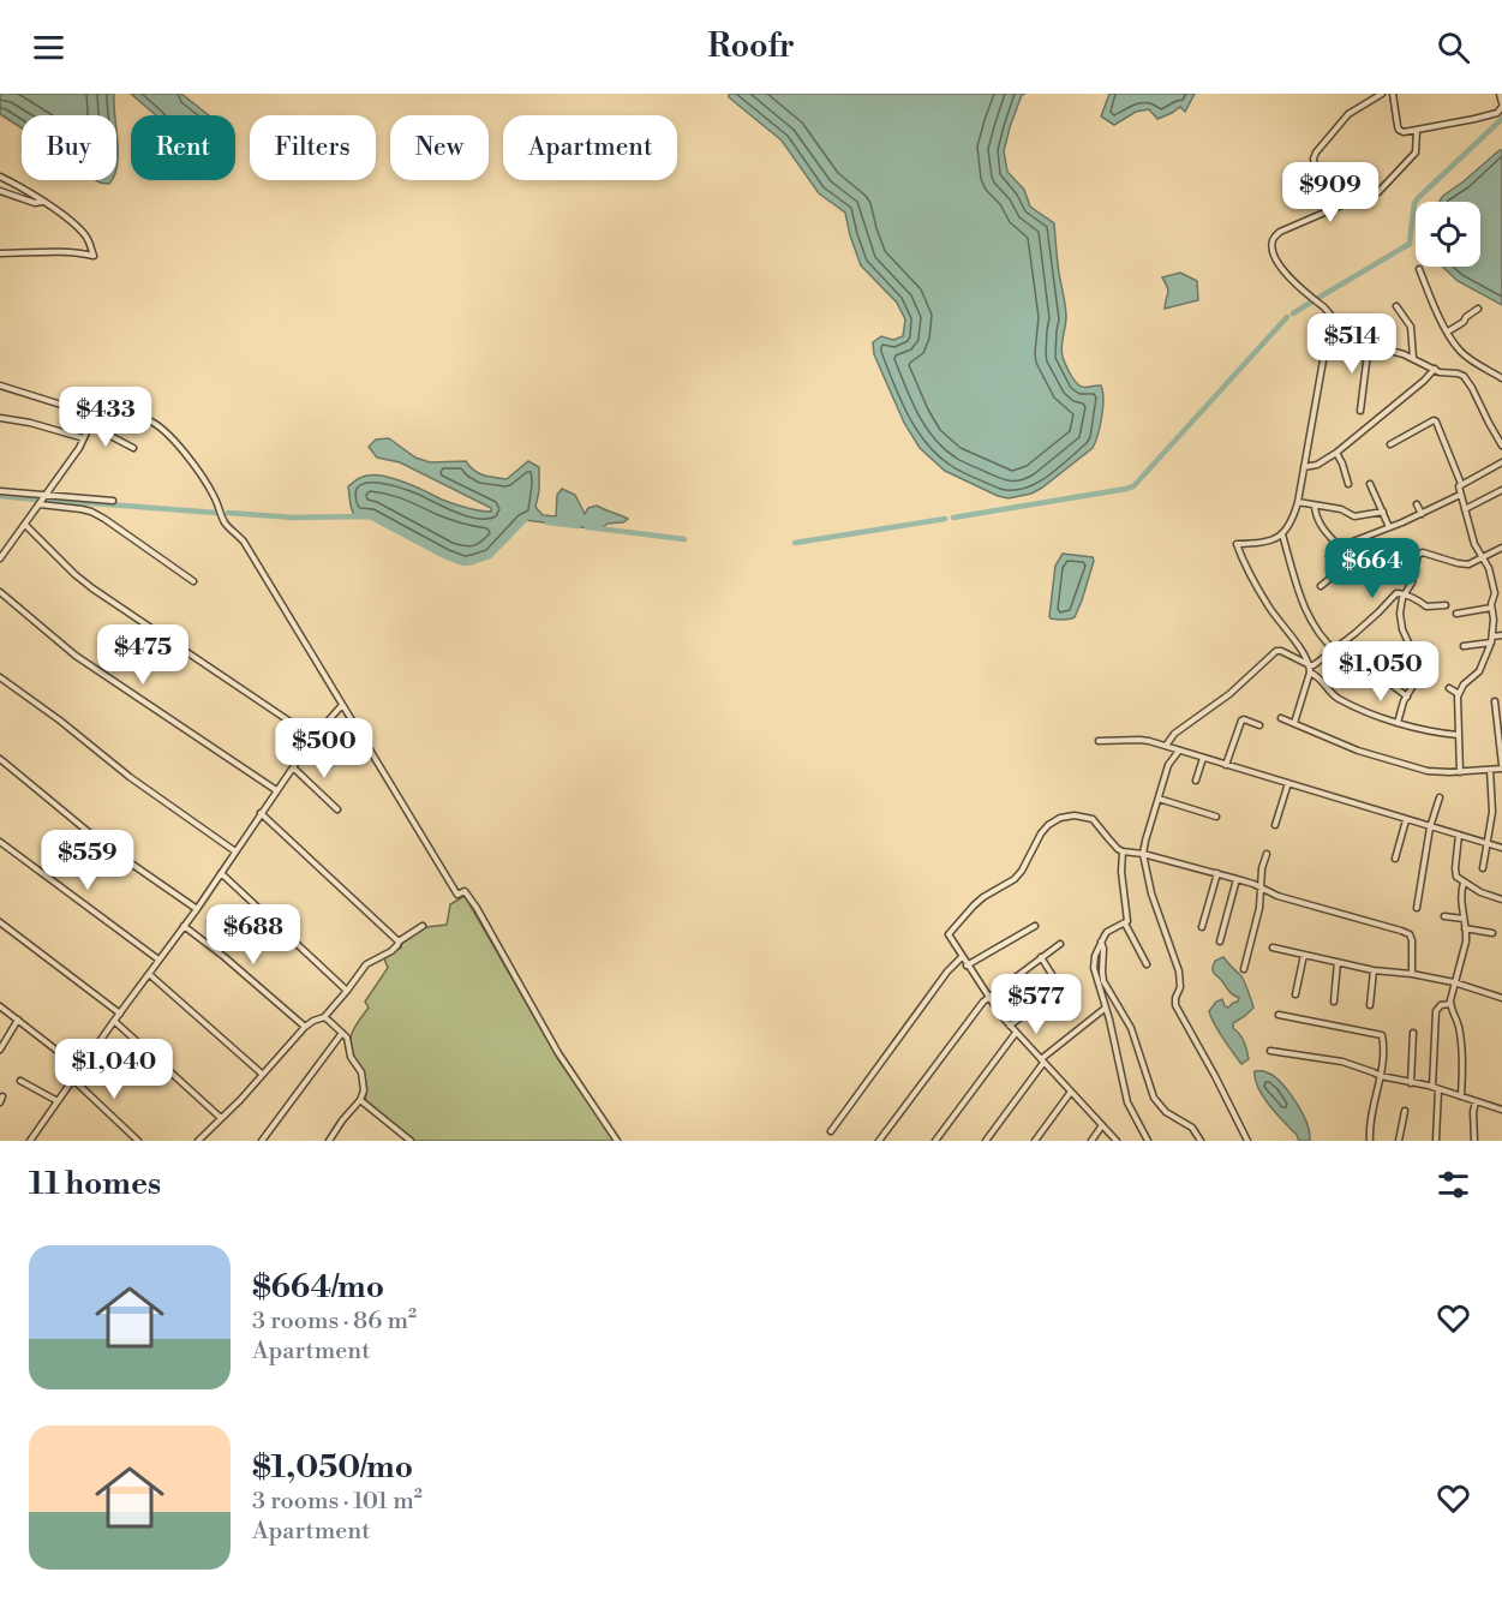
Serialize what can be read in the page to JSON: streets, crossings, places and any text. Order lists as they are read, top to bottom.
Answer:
{
  "page": {
    "header": "Roofr",
    "chip": [
      "Buy",
      "Rent",
      "Filters",
      "New",
      "Apartment"
    ],
    "price": [
      "$909",
      "$514",
      "$433",
      "$664",
      "$475",
      "$1,050",
      "$500",
      "$559",
      "$688",
      "$577",
      "$1,040"
    ],
    "heading": "11 homes",
    "list": [
      {
        "name": "$664/mo",
        "note": "3 rooms · 86 m² · Apartment"
      },
      {
        "name": "$1,050/mo",
        "note": "3 rooms · 101 m² · Apartment"
      }
    ]
  }
}
